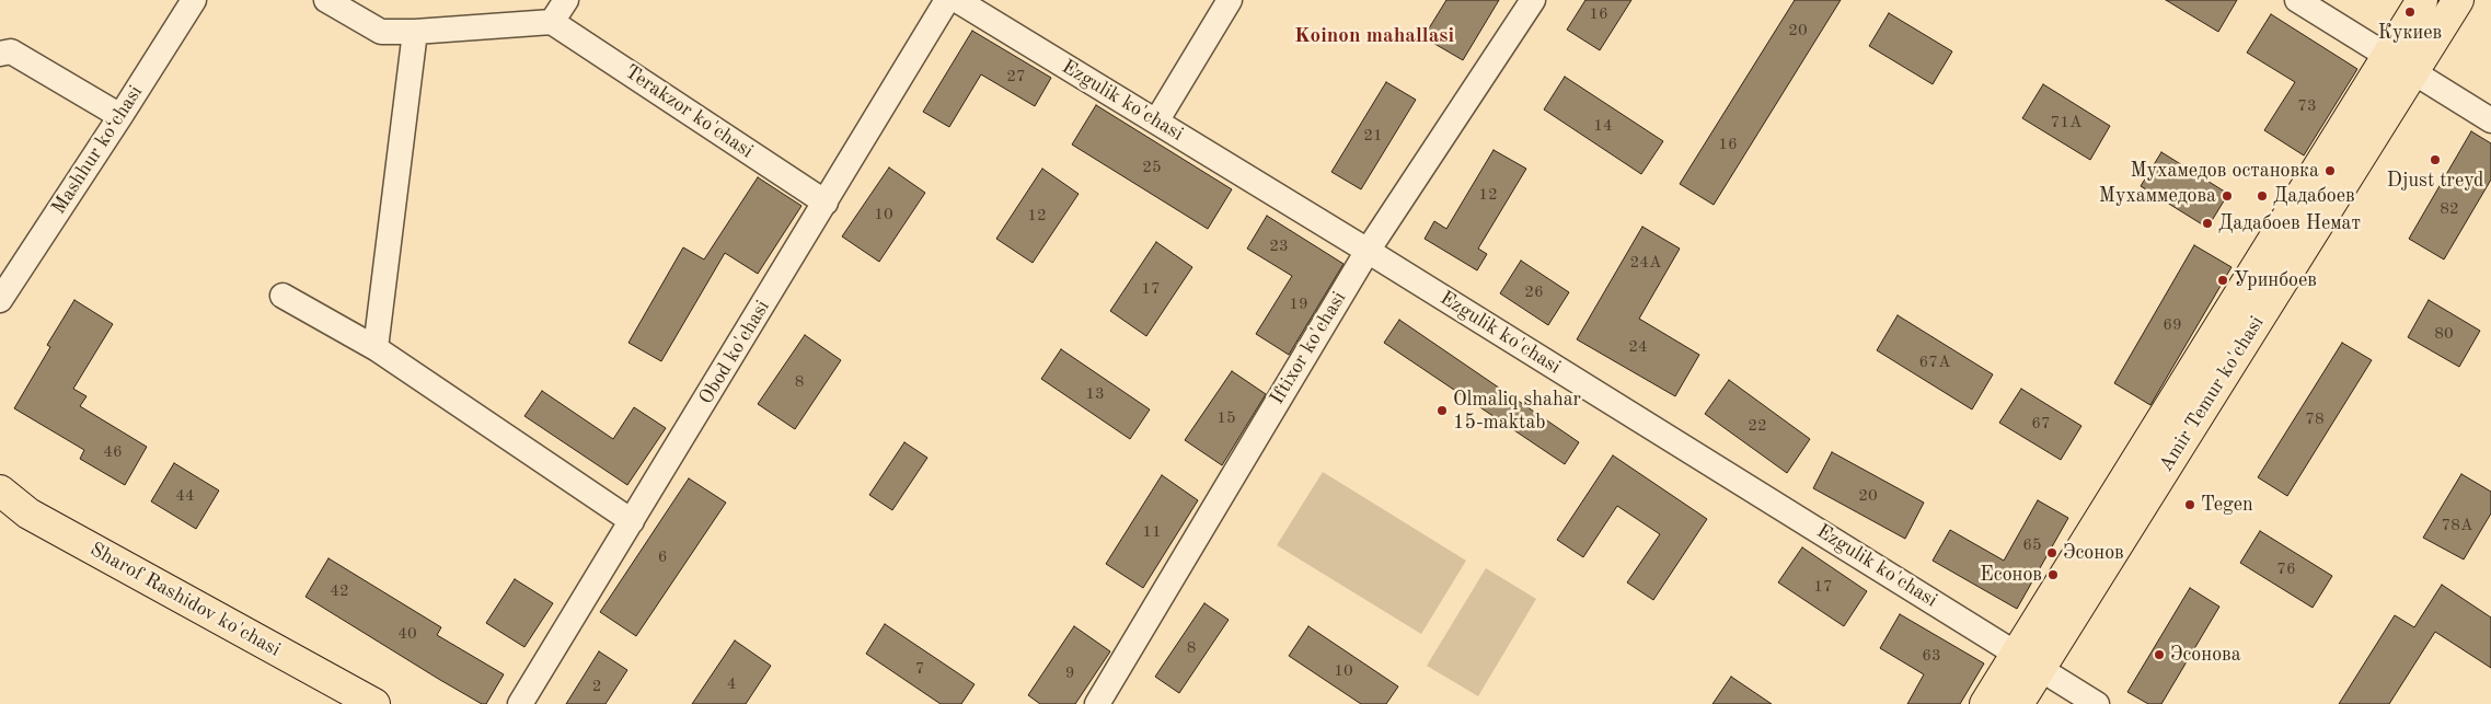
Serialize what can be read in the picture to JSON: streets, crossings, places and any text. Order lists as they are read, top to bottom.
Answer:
{
  "streets": {
    "main road": ["Amir Temur ko'chasi", "Sharof Rashidov ko'chasi"],
    "street": [
      "Ezgulik ko'chasi",
      "Terakzor ko'chasi",
      "Mashhur ko‘chasi",
      "Iftixor ko'chasi",
      "Obod ko'chasi"
    ]
  },
  "crossings": [
    ["Ezgulik ko'chasi", "Iftixor ko'chasi"],
    ["Ezgulik ko'chasi", "Amir Temur ko'chasi"],
    ["Terakzor ko'chasi", "Obod ko'chasi"]
  ],
  "districts": ["Koinon mahallasi"],
  "places": [
    "Кукиев",
    "Djust treyd",
    "Мухамедов остановка",
    "Мухаммедова",
    "Дадабоев",
    "Дадабоев Немат",
    "Уринбоев",
    "Olmaliq shahar 15-maktab",
    "Tegen",
    "Эсонов",
    "Есонов",
    "Эсонова"
  ],
  "house_numbers": [
    "16",
    "20",
    "27",
    "73",
    "71А",
    "14",
    "21",
    "16",
    "25",
    "12",
    "82",
    "10",
    "12",
    "23",
    "24А",
    "17",
    "26",
    "19",
    "69",
    "80",
    "24",
    "67А",
    "8",
    "13",
    "15",
    "78",
    "67",
    "22",
    "46",
    "44",
    "20",
    "78А",
    "11",
    "65",
    "6",
    "76",
    "17",
    "42",
    "40",
    "8",
    "63",
    "7",
    "10",
    "9",
    "4",
    "2"
  ]
}
